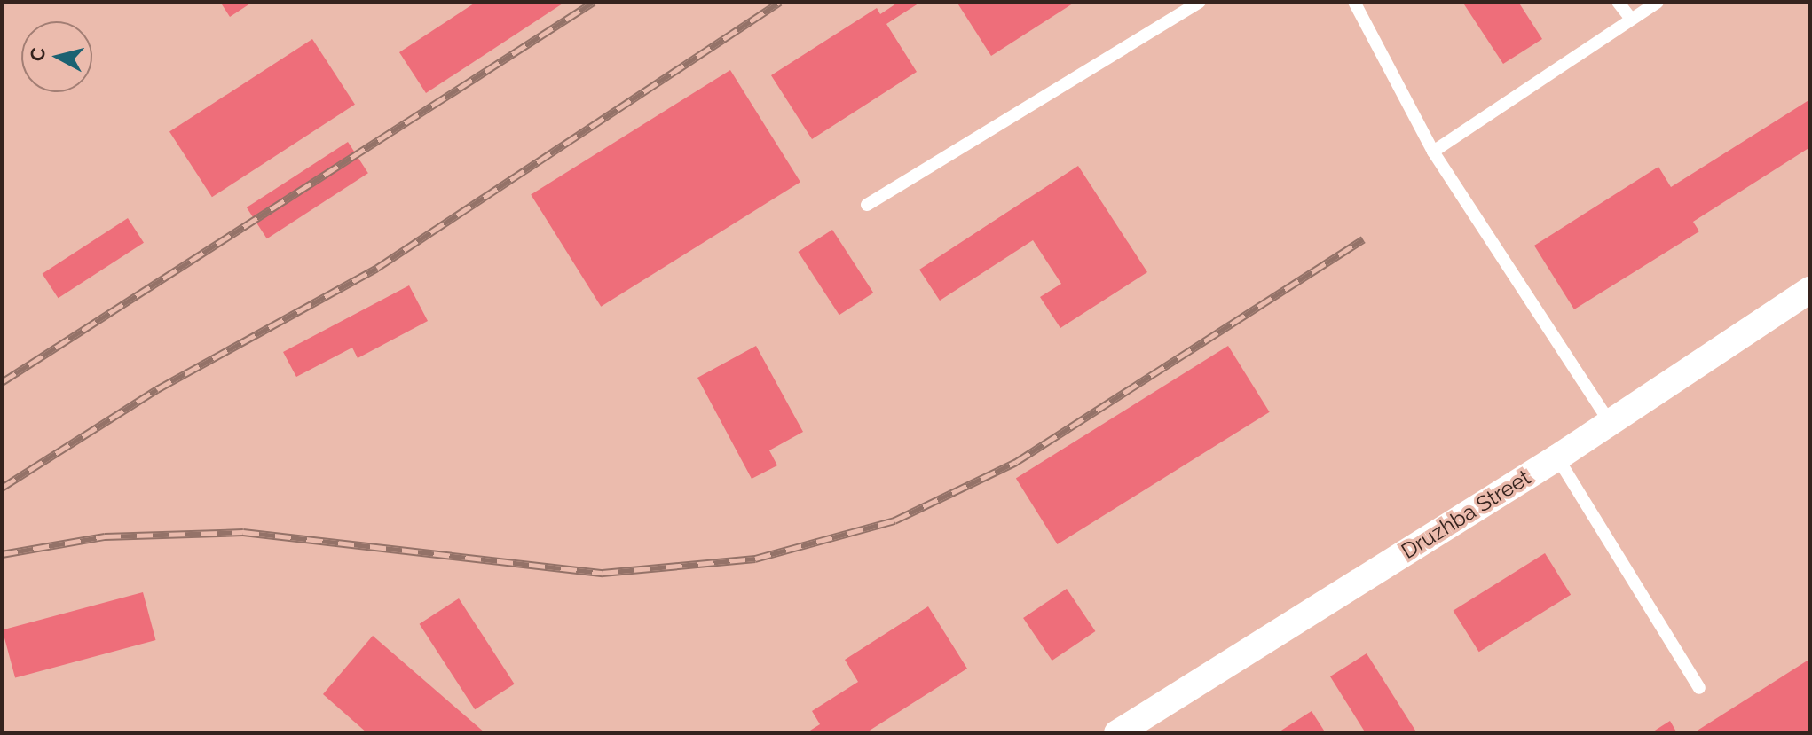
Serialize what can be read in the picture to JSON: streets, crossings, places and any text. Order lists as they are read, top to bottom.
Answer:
{
  "streets": {
    "street": ["Druzhba Street"]
  },
  "north": "left"
}
